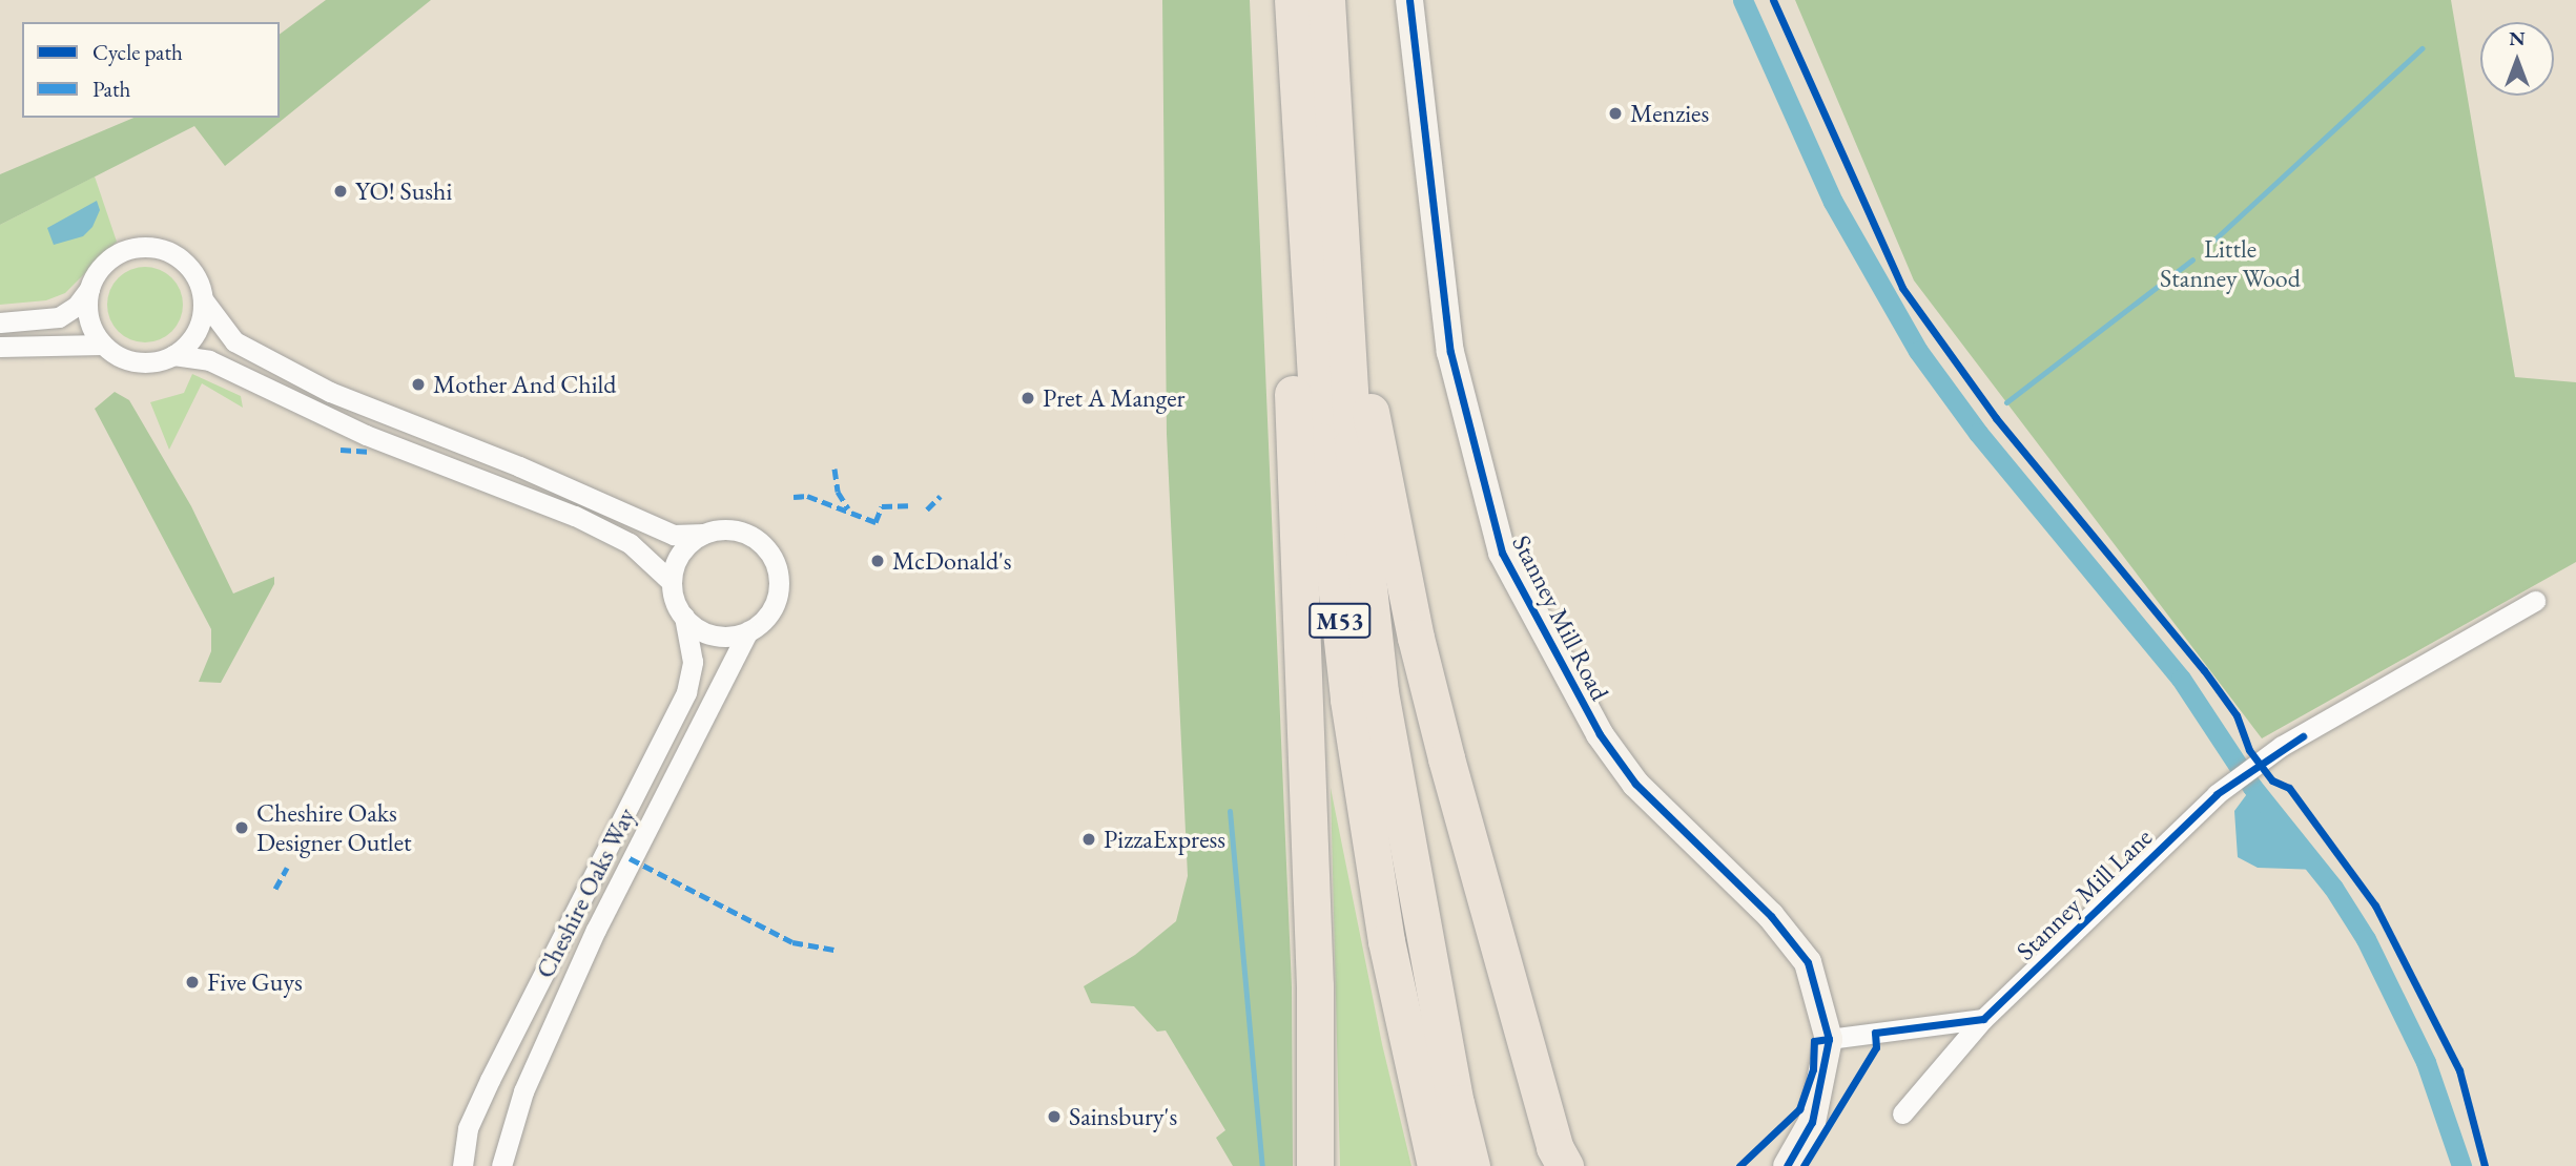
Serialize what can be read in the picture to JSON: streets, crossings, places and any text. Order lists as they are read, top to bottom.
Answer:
{
  "streets": {
    "highway": ["M53"],
    "street": ["Stanney Mill Road", "Cheshire Oaks Way", "Stanney Mill Lane"]
  },
  "parks": ["Little Stanney Wood"],
  "places": [
    "Menzies",
    "YO! Sushi",
    "Mother And Child",
    "Pret A Manger",
    "McDonald's",
    "Cheshire Oaks Designer Outlet",
    "PizzaExpress",
    "Five Guys",
    "Sainsbury's"
  ],
  "legend": ["Cycle path", "Path"],
  "north": "top"
}
